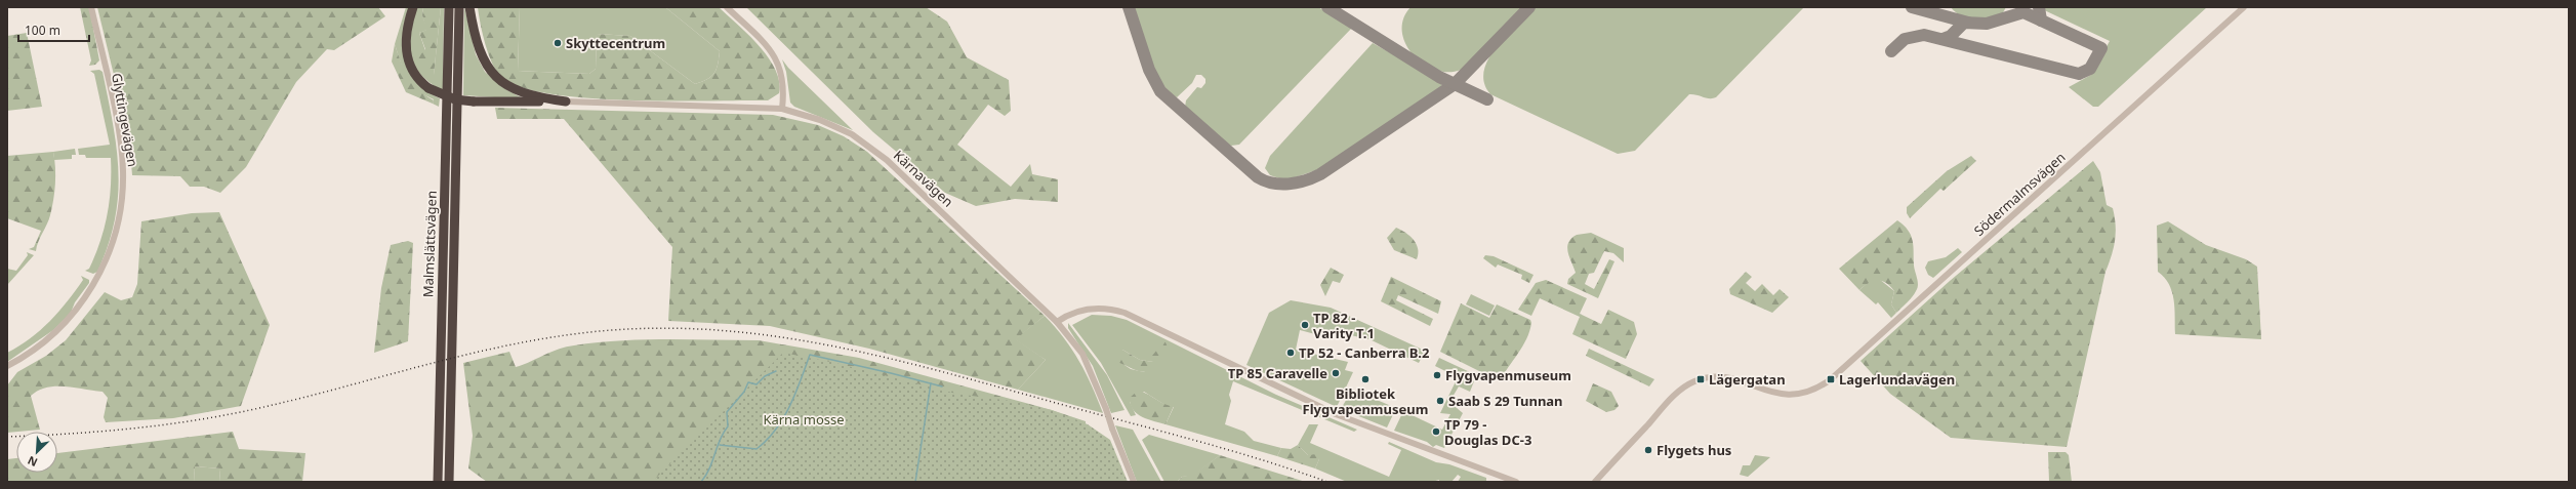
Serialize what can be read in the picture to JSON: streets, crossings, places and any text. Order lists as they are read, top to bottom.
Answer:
{
  "streets": {
    "highway": ["Malmslättsvägen"],
    "street": ["Glyttingevägen", "Kärnavägen", "Södermalmsvägen"]
  },
  "parks": ["Kärna mosse"],
  "places": {
    "other": [
      "Skyttecentrum",
      "TP 82 - Varity T.1",
      "TP 52 - Canberra B.2",
      "TP 85 Caravelle",
      "Flygvapenmuseum",
      "Bibliotek Flygvapenmuseum",
      "Saab S 29 Tunnan",
      "TP 79 - Douglas DC-3",
      "Flygets hus"
    ],
    "transit": ["Lägergatan", "Lagerlundavägen"]
  },
  "scale_bar": "100 m",
  "north": "bottom left"
}
